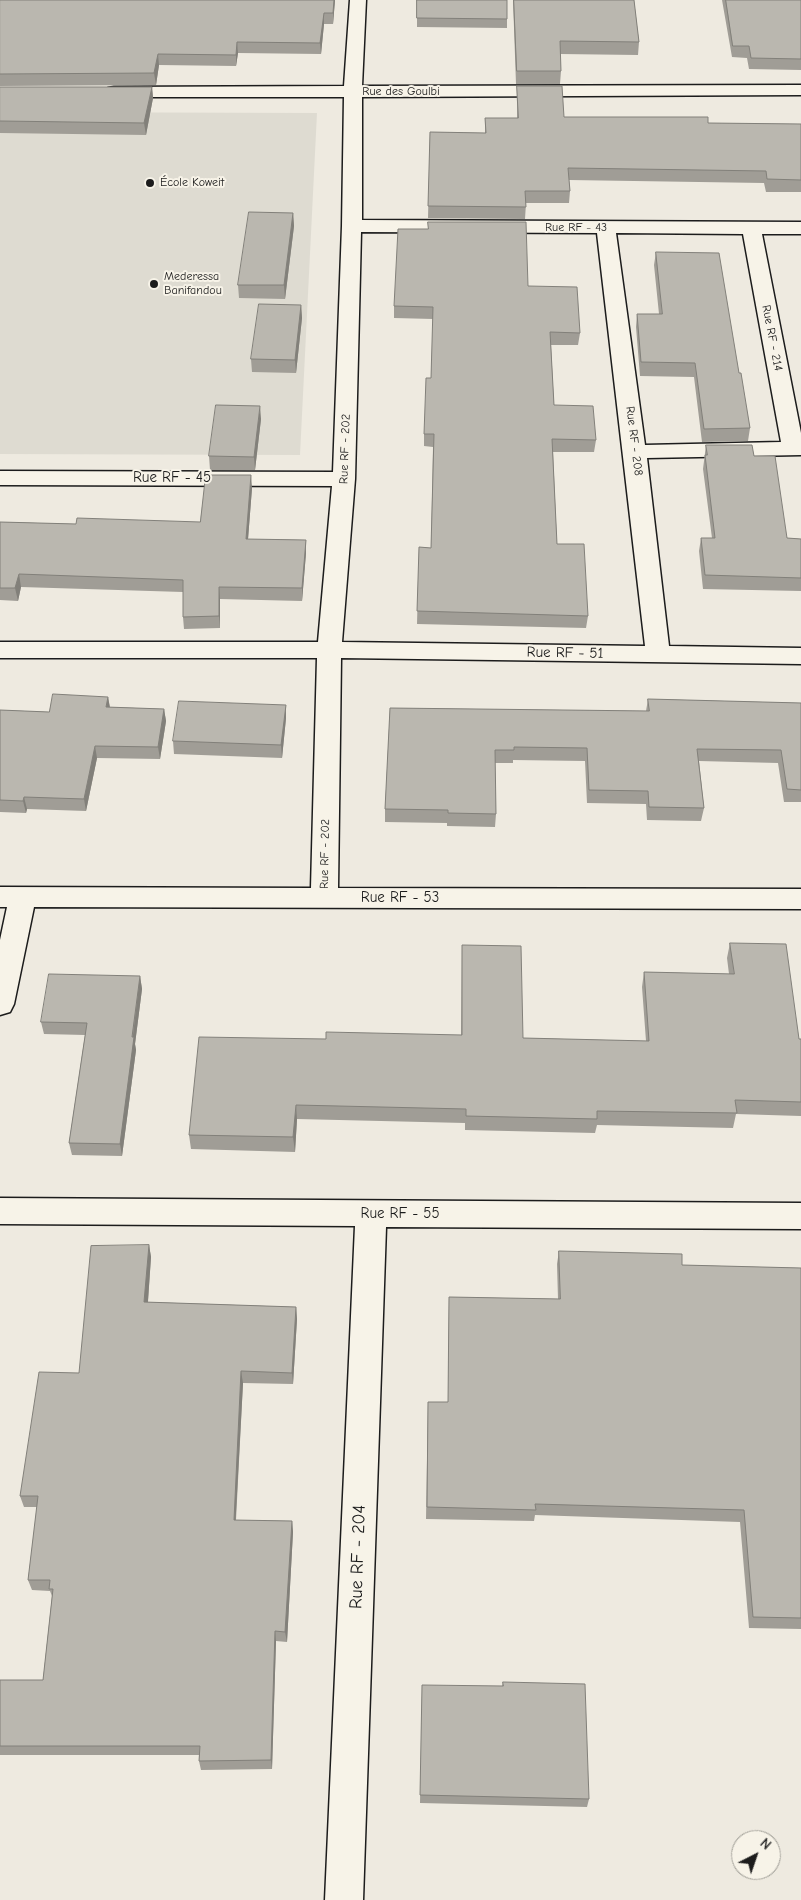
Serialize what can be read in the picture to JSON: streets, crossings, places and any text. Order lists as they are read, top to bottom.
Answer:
{
  "streets": {
    "street": [
      "Rue des Goulbi",
      "Rue RF - 43",
      "Rue RF - 214",
      "Rue RF - 208",
      "Rue RF - 202",
      "Rue RF - 45",
      "Rue RF - 51",
      "Rue RF - 53",
      "Rue RF - 55",
      "Rue RF - 204"
    ]
  },
  "crossings": [
    ["Rue des Goulbi", "Rue RF - 202"],
    ["Rue RF - 43", "Rue RF - 214"],
    ["Rue RF - 43", "Rue RF - 208"],
    ["Rue RF - 43", "Rue RF - 202"],
    ["Rue RF - 208", "Rue RF - 51"],
    ["Rue RF - 202", "Rue RF - 45"],
    ["Rue RF - 202", "Rue RF - 51"],
    ["Rue RF - 202", "Rue RF - 53"],
    ["Rue RF - 55", "Rue RF - 204"]
  ],
  "places": ["École Koweit", "Mederessa Banifandou"],
  "north": "top right"
}
